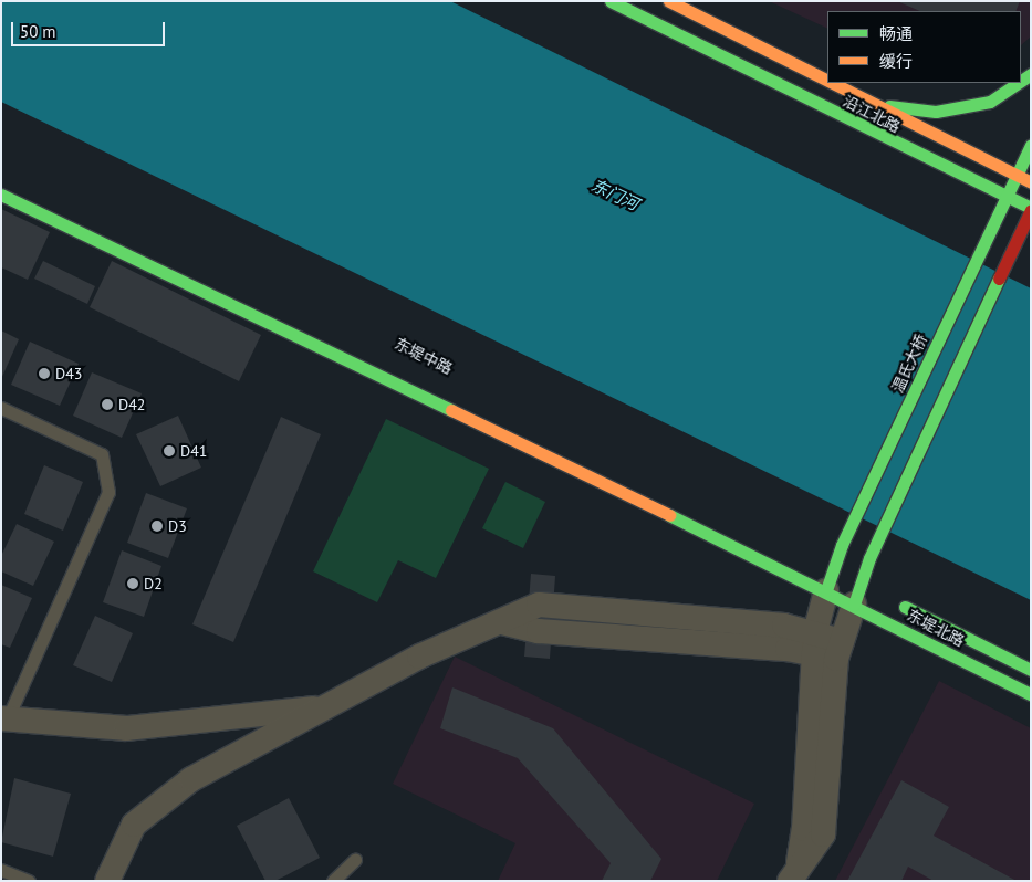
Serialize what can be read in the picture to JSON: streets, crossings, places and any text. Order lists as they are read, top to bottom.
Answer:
{
  "streets": {
    "main road": ["沿江北路", "温氏大桥", "东堤北路"]
  },
  "crossings": [
    ["沿江北路", "温氏大桥"],
    ["温氏大桥", "东堤北路"]
  ],
  "water": ["东门河"],
  "places": [
    "D43",
    "D42",
    "D41",
    "D3",
    "D2"
  ],
  "legend": ["畅通", "缓行"],
  "scale_bar": "50 m"
}
